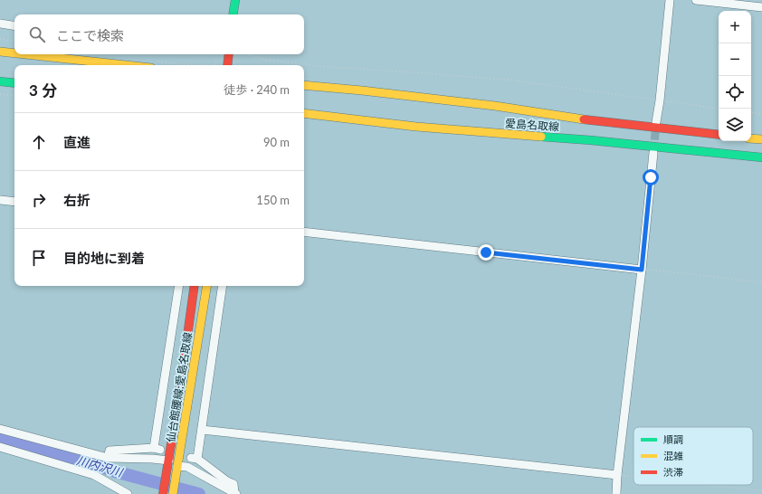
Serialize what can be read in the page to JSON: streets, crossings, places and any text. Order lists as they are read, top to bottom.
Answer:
{
  "streets": {
    "main road": ["愛島名取線", "仙台館腰線;愛島名取線"]
  },
  "water": ["川内沢川"],
  "legend": ["順調", "混雑", "渋滞"],
  "page": {
    "map_buttons": ["+", "−"],
    "search": "ここで検索",
    "heading": ["3 分", "徒歩 · 240 m"],
    "list": [
      ["直進", "90 m"],
      ["右折", "150 m"],
      "目的地に到着"
    ]
  }
}
